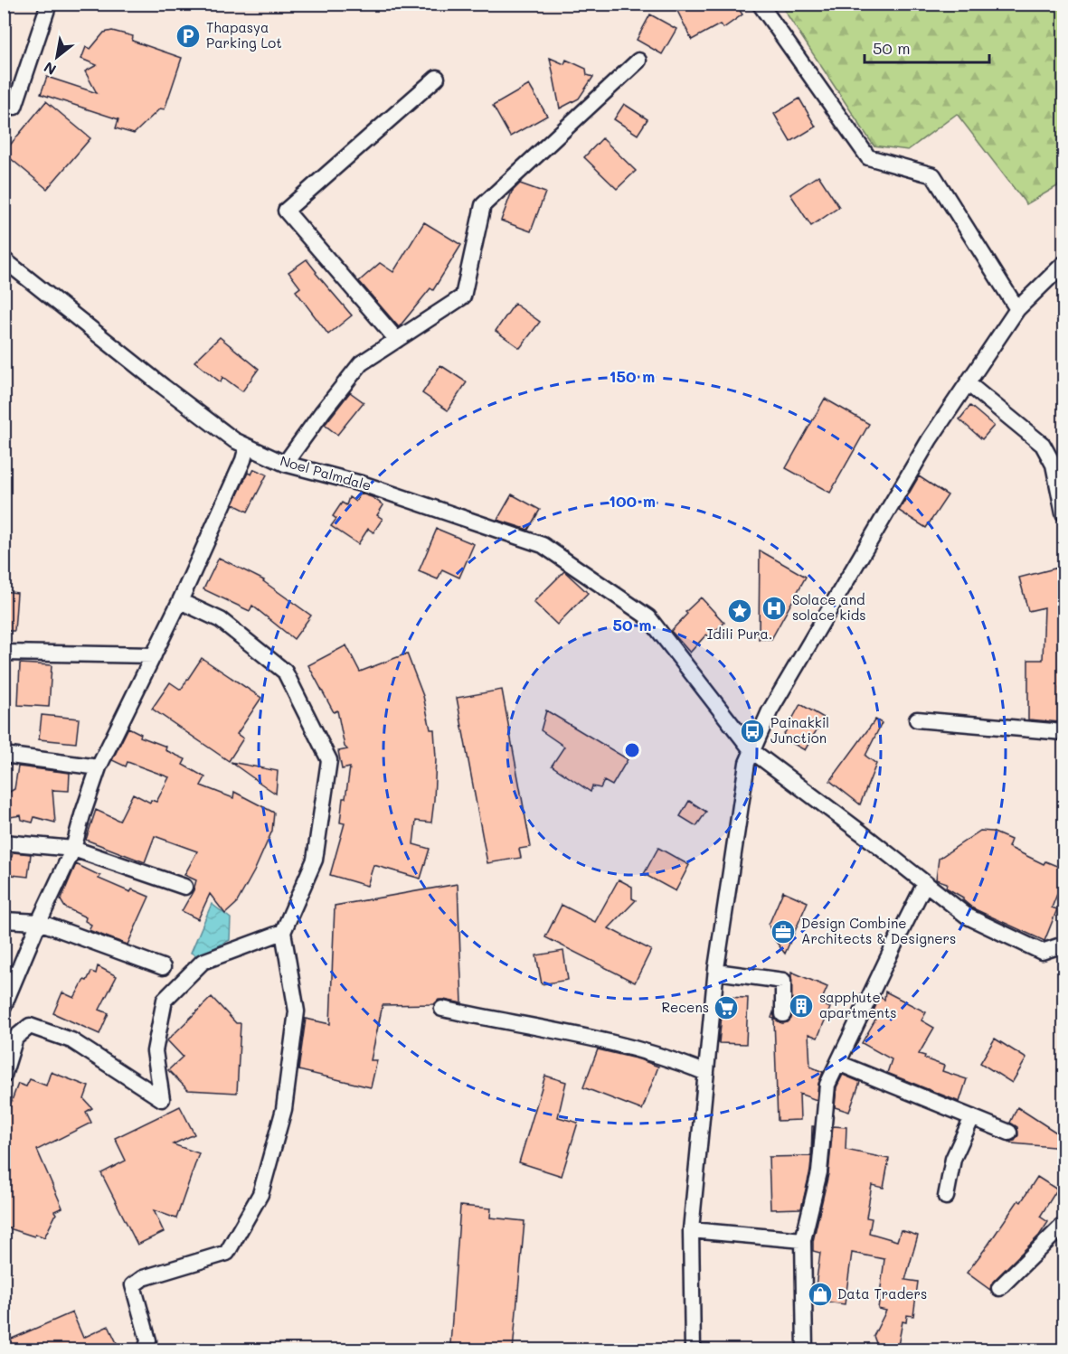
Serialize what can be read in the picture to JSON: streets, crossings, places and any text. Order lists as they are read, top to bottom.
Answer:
{
  "streets": {
    "street": ["Noel Palmdale"]
  },
  "places": {
    "parking": ["Thapasya Parking Lot"],
    "hospital": ["Solace and solace kids"],
    "place": ["Idili Pura."],
    "bus stop": ["Painakkil Junction"],
    "office": ["Design Combine Architects & Designers"],
    "building": ["sapphute apartments"],
    "supermarket": ["Recens"],
    "shop": ["Data Traders"]
  },
  "scale_bar": "50 m",
  "north": "bottom left",
  "rings": ["150 m", "100 m", "50 m"]
}
